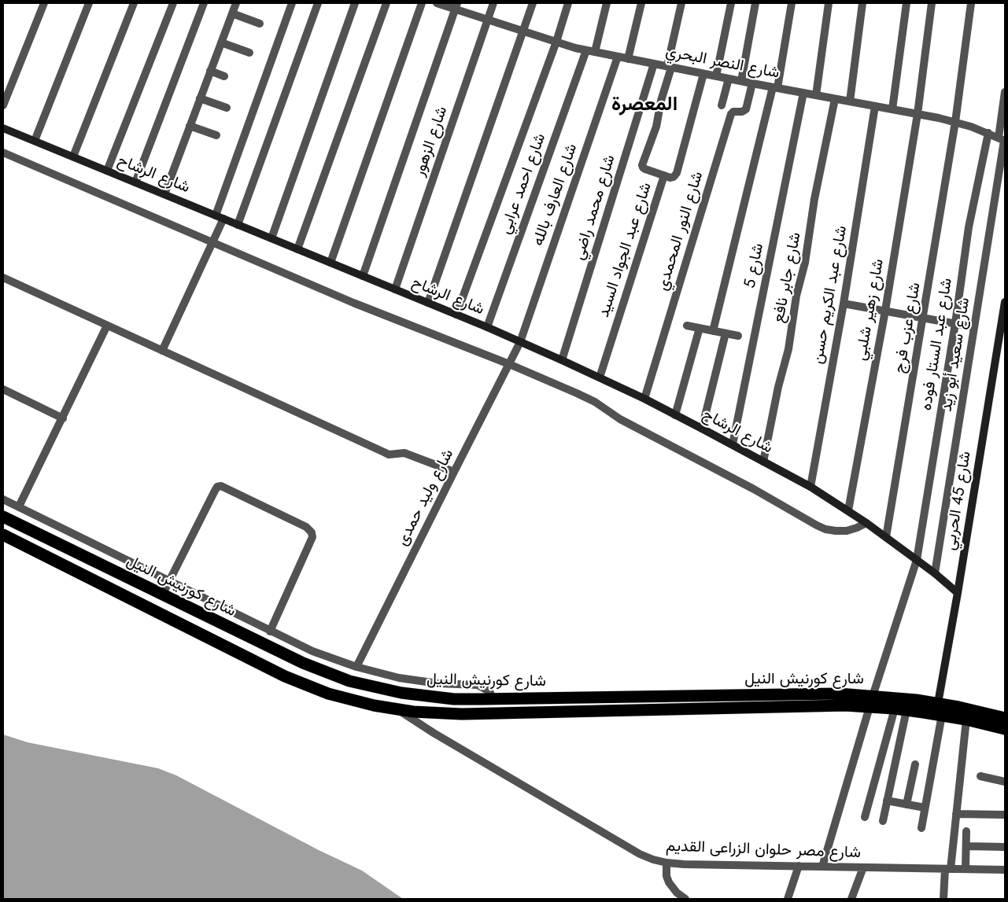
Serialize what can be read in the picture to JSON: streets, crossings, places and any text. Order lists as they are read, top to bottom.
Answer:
{
  "streets": {
    "highway": ["شارع كورنيش النيل"],
    "street": [
      "شارع النصر البحري",
      "شارع الزهور",
      "شارع الرشاح",
      "شارع احمد عرابي",
      "شارع العارف بالله",
      "شارع محمد راضي",
      "شارع النور المحمدي",
      "شارع عبد الجواد السيد",
      "شارع 5",
      "شارع جابر نافع",
      "شارع عبد الكريم حسن",
      "شارع زهير شلبي",
      "شارع عزب فرج",
      "شارع عبد الستار فوده",
      "شارع سعيد أبو زيد",
      "شارع وليد حمدى",
      "شارع 45 الحربي",
      "شارع مصر حلوان الزراعى القديم"
    ]
  },
  "crossings": [
    ["شارع النصر البحري", "شارع الزهور"],
    ["شارع النصر البحري", "شارع احمد عرابي"],
    ["شارع النصر البحري", "شارع العارف بالله"],
    ["شارع النصر البحري", "شارع محمد راضي"],
    ["شارع النصر البحري", "شارع النور المحمدي"],
    ["شارع النصر البحري", "شارع عبد الجواد السيد"],
    ["شارع النصر البحري", "شارع 5"],
    ["شارع النصر البحري", "شارع جابر نافع"],
    ["شارع النصر البحري", "شارع عبد الكريم حسن"],
    ["شارع النصر البحري", "شارع زهير شلبي"],
    ["شارع النصر البحري", "شارع عزب فرج"],
    ["شارع النصر البحري", "شارع عبد الستار فوده"],
    ["شارع النصر البحري", "شارع سعيد أبو زيد"],
    ["شارع الزهور", "شارع الرشاح"],
    ["شارع الرشاح", "شارع احمد عرابي"],
    ["شارع الرشاح", "شارع العارف بالله"],
    ["شارع الرشاح", "شارع محمد راضي"],
    ["شارع الرشاح", "شارع النور المحمدي"],
    ["شارع الرشاح", "شارع عبد الجواد السيد"],
    ["شارع الرشاح", "شارع 5"],
    ["شارع الرشاح", "شارع جابر نافع"],
    ["شارع الرشاح", "شارع عبد الكريم حسن"],
    ["شارع الرشاح", "شارع زهير شلبي"],
    ["شارع الرشاح", "شارع عزب فرج"],
    ["شارع الرشاح", "شارع عبد الستار فوده"],
    ["شارع الرشاح", "شارع سعيد أبو زيد"],
    ["شارع الرشاح", "شارع وليد حمدى"],
    ["شارع الرشاح", "شارع 45 الحربي"],
    ["شارع العارف بالله", "شارع وليد حمدى"],
    ["شارع عبد الستار فوده", "شارع كورنيش النيل"],
    ["شارع عبد الستار فوده", "شارع مصر حلوان الزراعى القديم"],
    ["شارع 45 الحربي", "شارع كورنيش النيل"],
    ["شارع كورنيش النيل", "شارع مصر حلوان الزراعى القديم"]
  ],
  "districts": ["المعصرة"]
}
